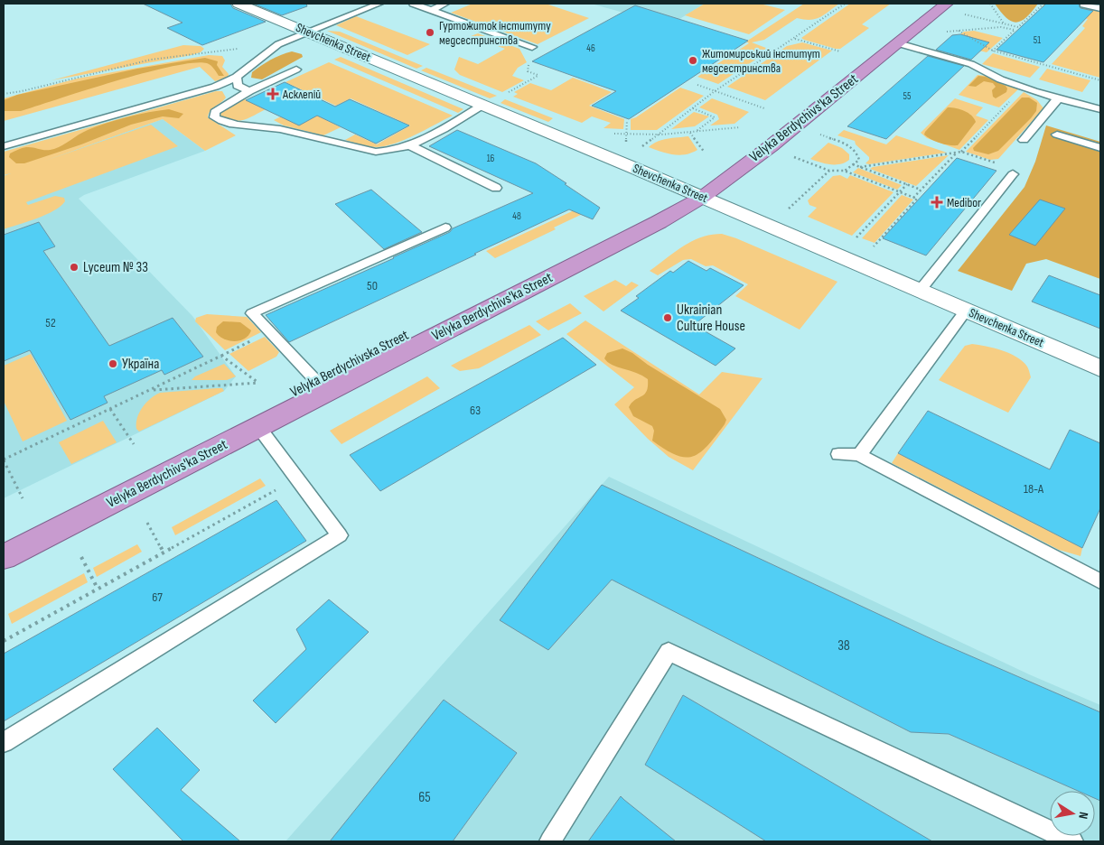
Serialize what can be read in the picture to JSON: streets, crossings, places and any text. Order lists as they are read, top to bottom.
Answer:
{
  "streets": {
    "highway": ["Velyka Berdychivs'ka Street", "Velyka Berdychivska Street"],
    "street": ["Shevchenka Street"]
  },
  "crossings": [
    ["Shevchenka Street", "Velyka Berdychivs'ka Street"],
    ["Shevchenka Street", "Velyka Berdychivska Street"],
    ["Velyka Berdychivs'ka Street", "Velyka Berdychivska Street"]
  ],
  "places": {
    "other": [
      "Гуртожиток інституту медсестринства",
      "Житомирський інститут медсестринства",
      "Lyceum № 33",
      "Ukrainian Culture House",
      "Україна"
    ],
    "health": ["Асклепій", "Medibor"]
  },
  "house_numbers": [
    "51",
    "46",
    "55",
    "16",
    "48",
    "50",
    "52",
    "63",
    "18-А",
    "67",
    "38",
    "65"
  ],
  "north": "right"
}
